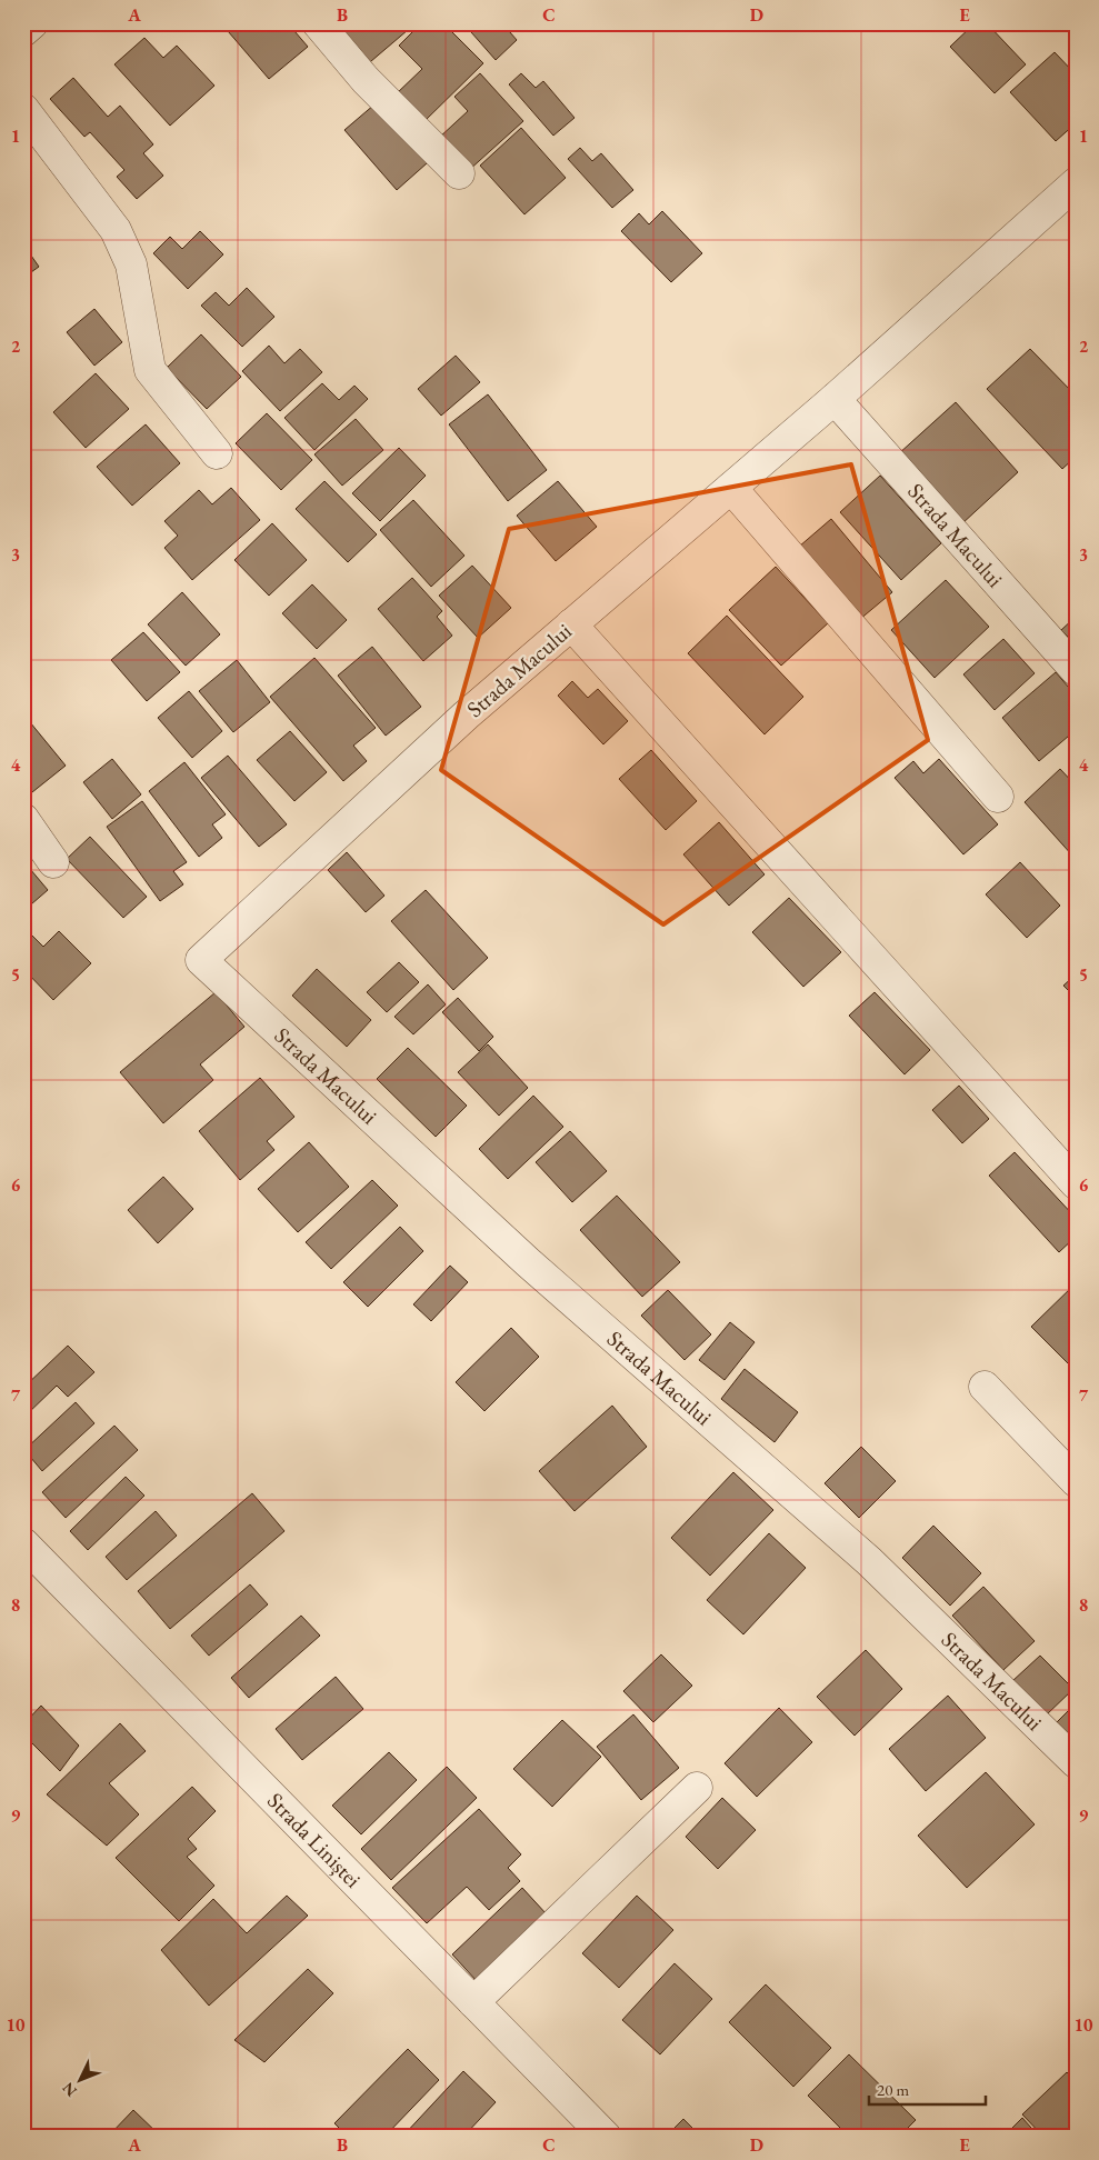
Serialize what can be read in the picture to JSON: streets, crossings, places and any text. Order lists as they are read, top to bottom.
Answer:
{
  "streets": {
    "street": ["Strada Macului", "Strada Liniștei"]
  },
  "scale_bar": "20 m",
  "north": "bottom left",
  "grid": {
    "columns": [
      "A",
      "B",
      "C",
      "D",
      "E"
    ],
    "rows": [
      "1",
      "2",
      "3",
      "4",
      "5",
      "6",
      "7",
      "8",
      "9",
      "10"
    ]
  }
}
